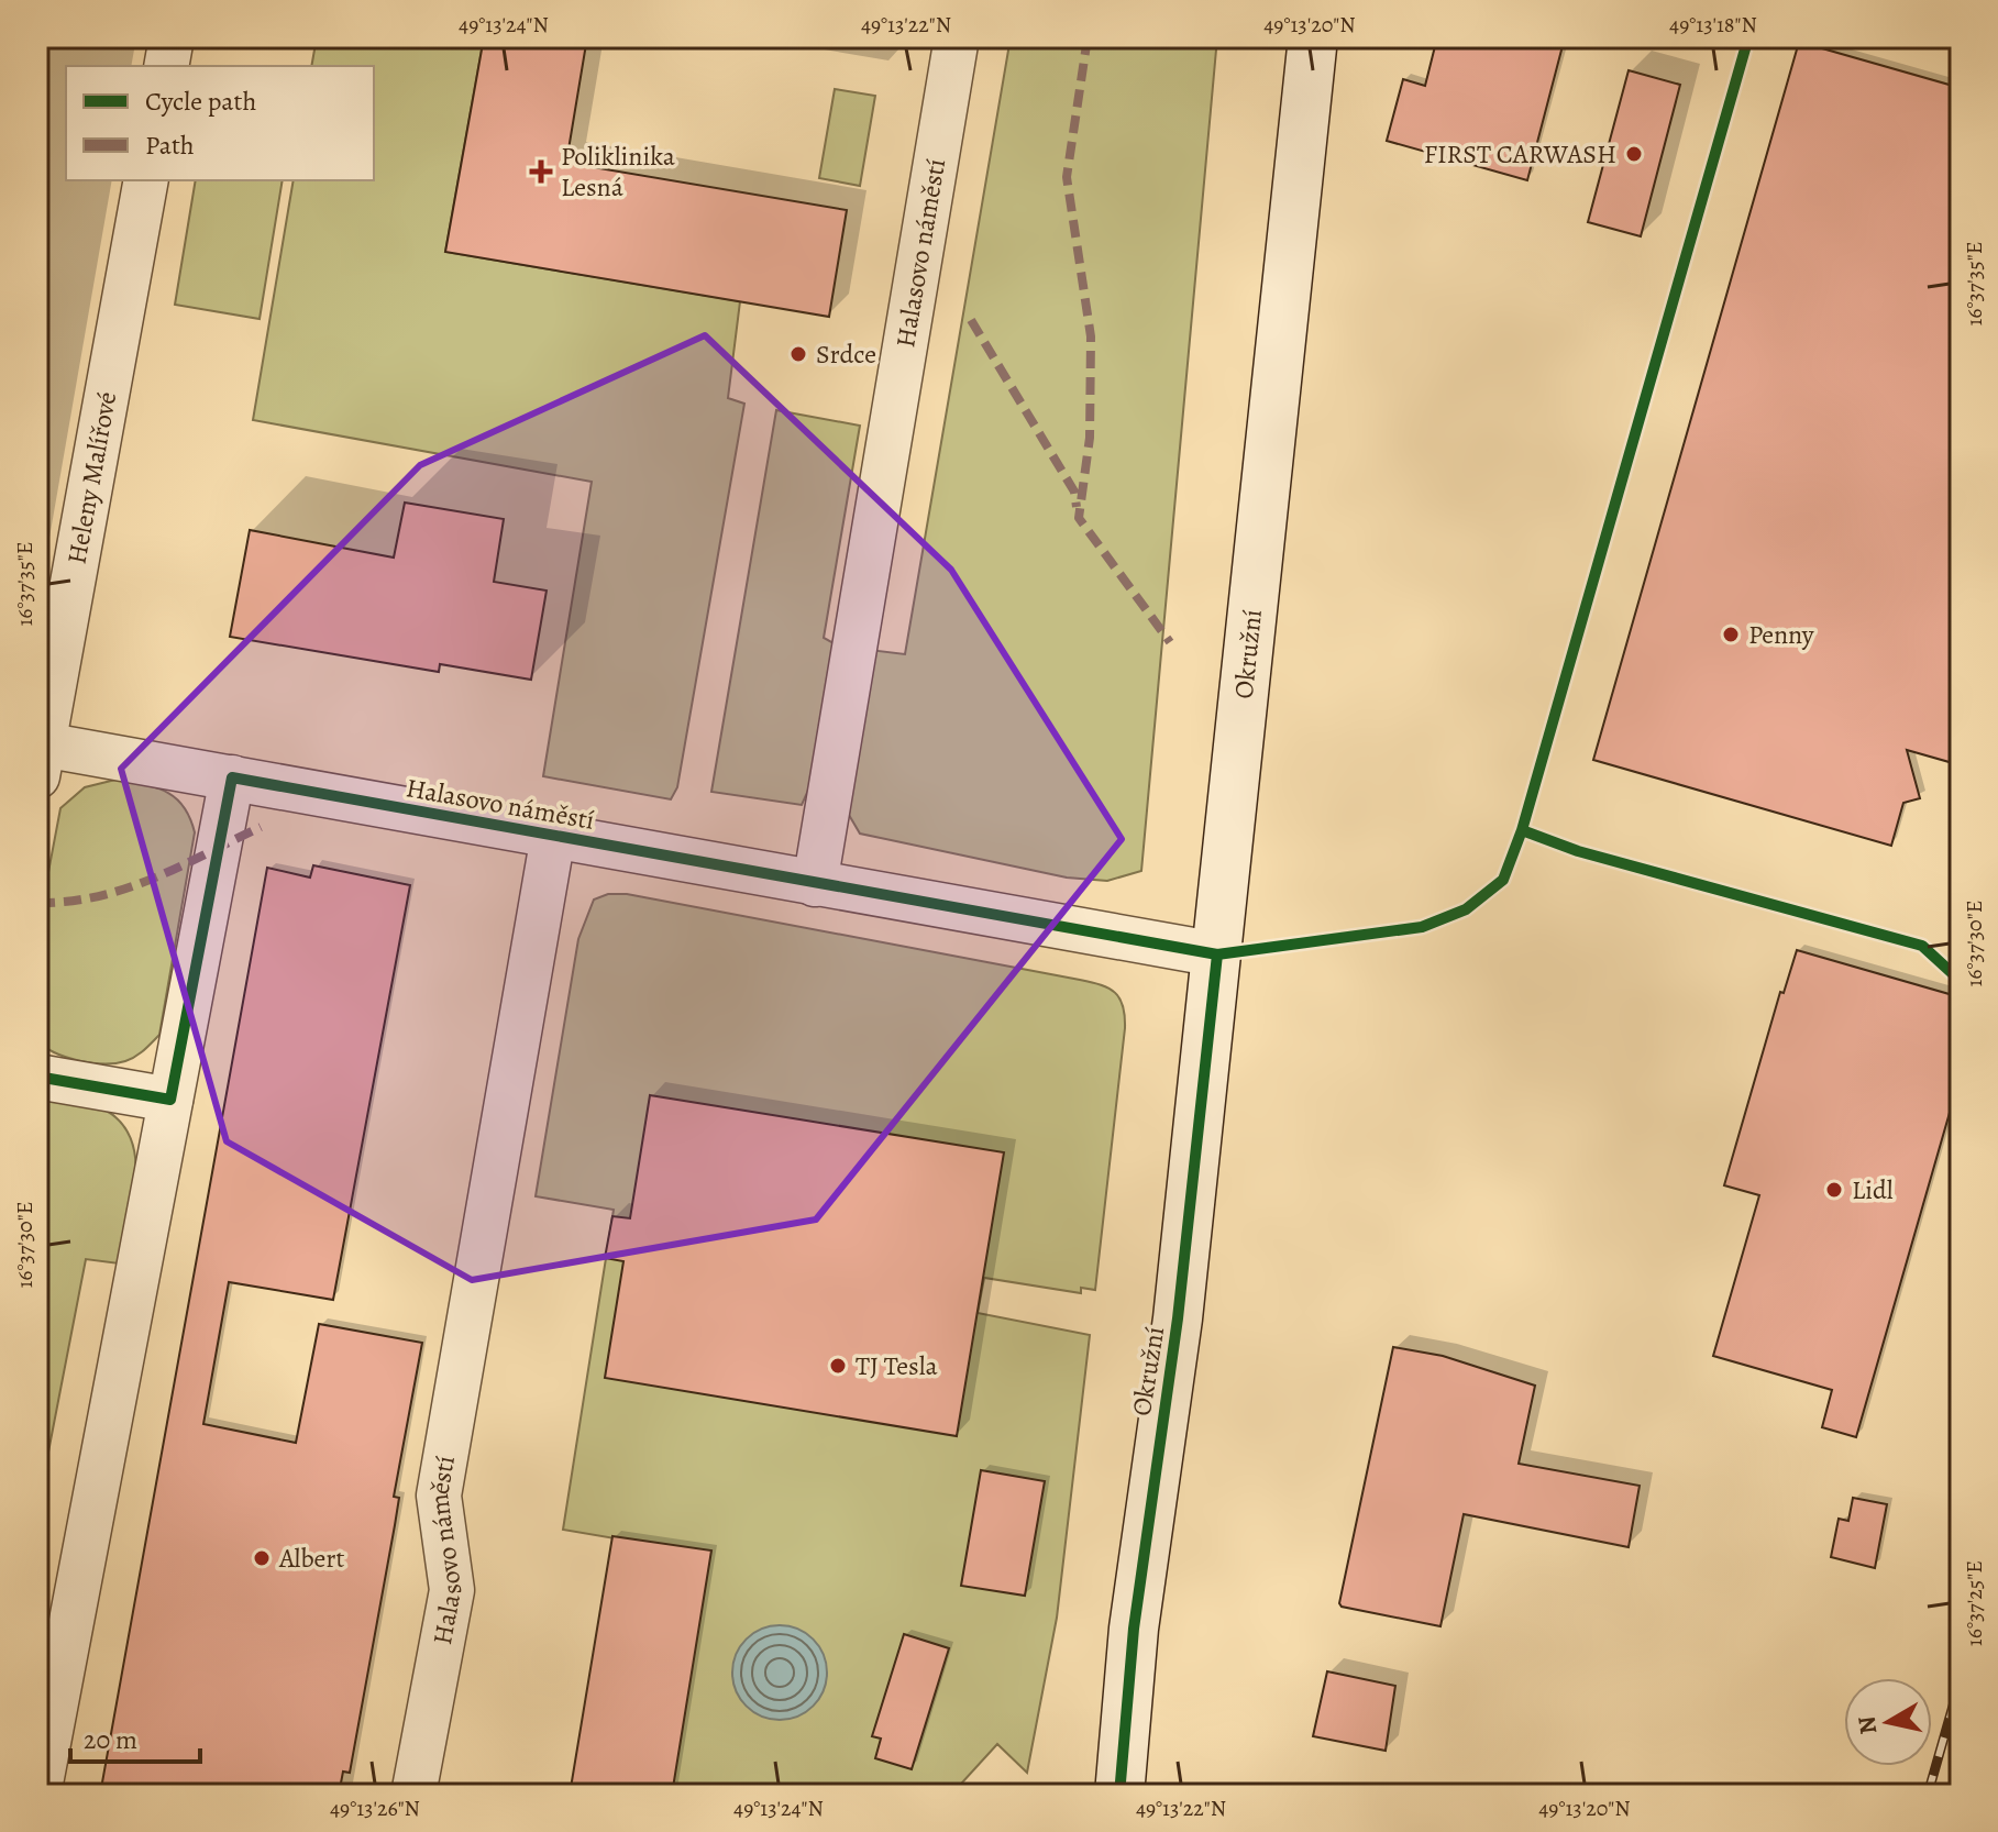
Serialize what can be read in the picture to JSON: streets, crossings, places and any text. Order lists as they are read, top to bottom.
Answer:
{
  "streets": {
    "street": ["Halasovo náměstí", "Heleny Malířové", "Okružní"]
  },
  "crossings": [
    ["Halasovo náměstí", "Heleny Malířové"],
    ["Halasovo náměstí", "Okružní"]
  ],
  "places": {
    "other": [
      "FIRST CARWASH",
      "Srdce",
      "Penny",
      "Lidl",
      "TJ Tesla",
      "Albert"
    ],
    "health": ["Poliklinika Lesná"]
  },
  "legend": ["Cycle path", "Path"],
  "scale_bar": "20 m",
  "north": "left",
  "coordinates": [
    "49°13'24\"N",
    "49°13'22\"N",
    "49°13'20\"N",
    "49°13'18\"N",
    "16°37'35\"E",
    "16°37'30\"E",
    "16°37'25\"E",
    "49°13'26\"N"
  ]
}
